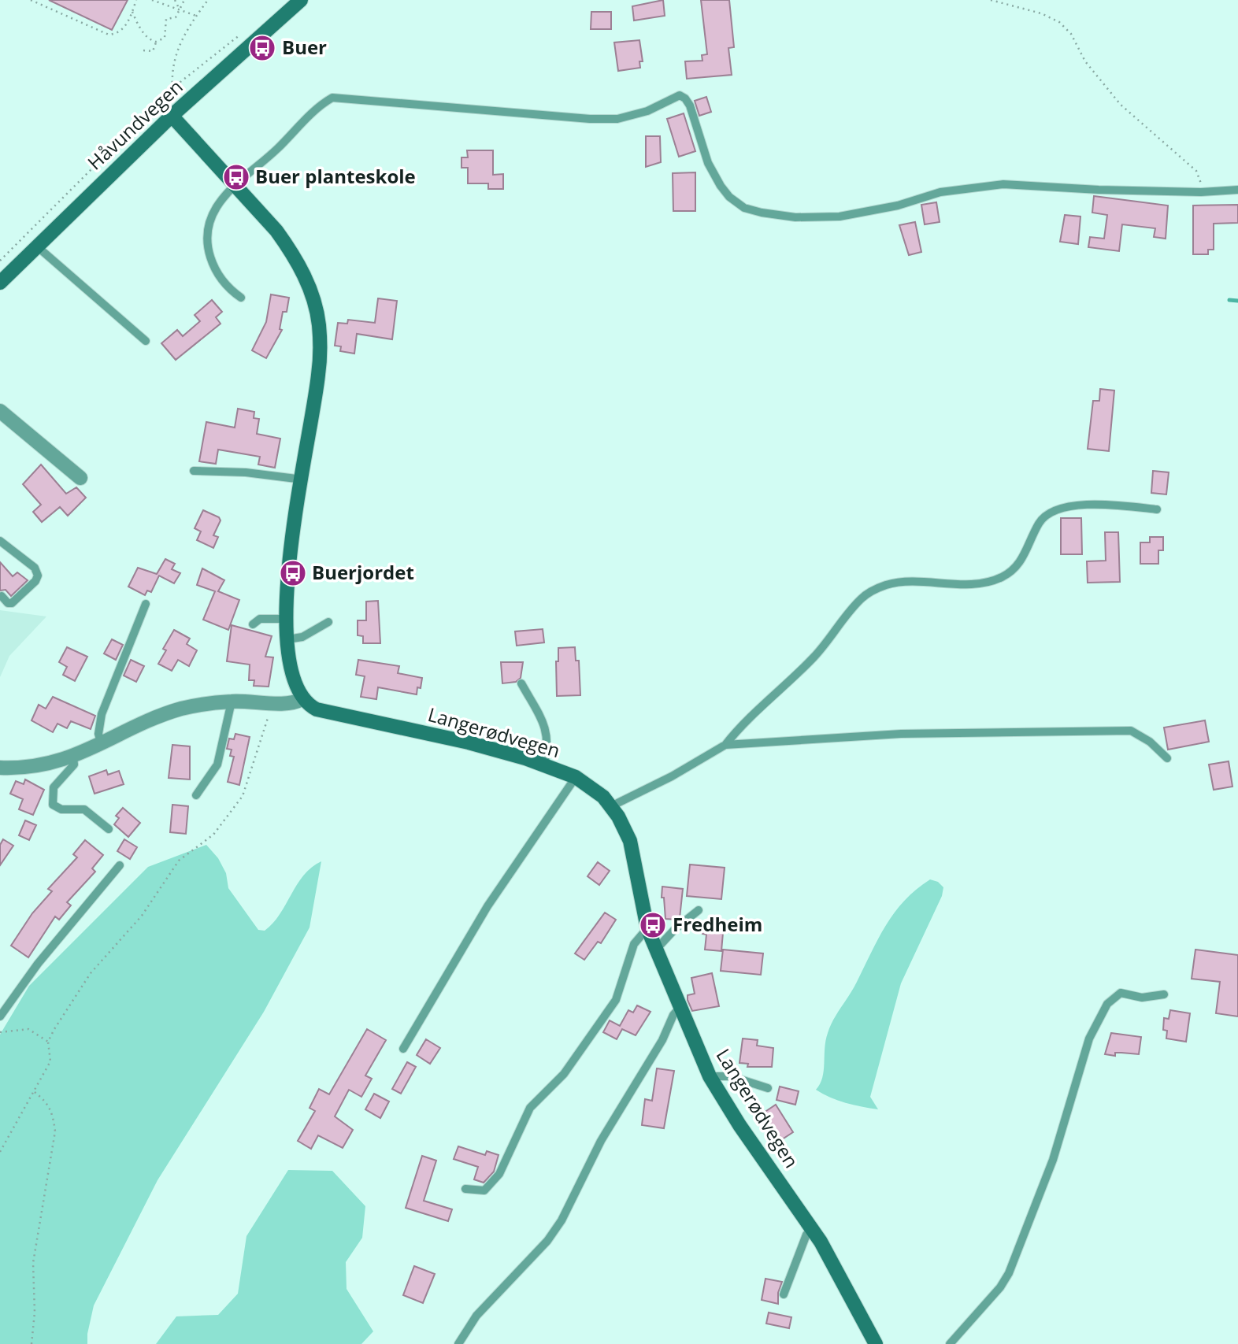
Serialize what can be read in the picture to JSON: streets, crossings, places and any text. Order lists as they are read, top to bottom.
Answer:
{
  "streets": {
    "main road": ["Håvundvegen", "Langerødvegen"]
  },
  "places": {
    "bus stop": [
      "Buer",
      "Buer planteskole",
      "Buerjordet",
      "Fredheim"
    ]
  }
}
